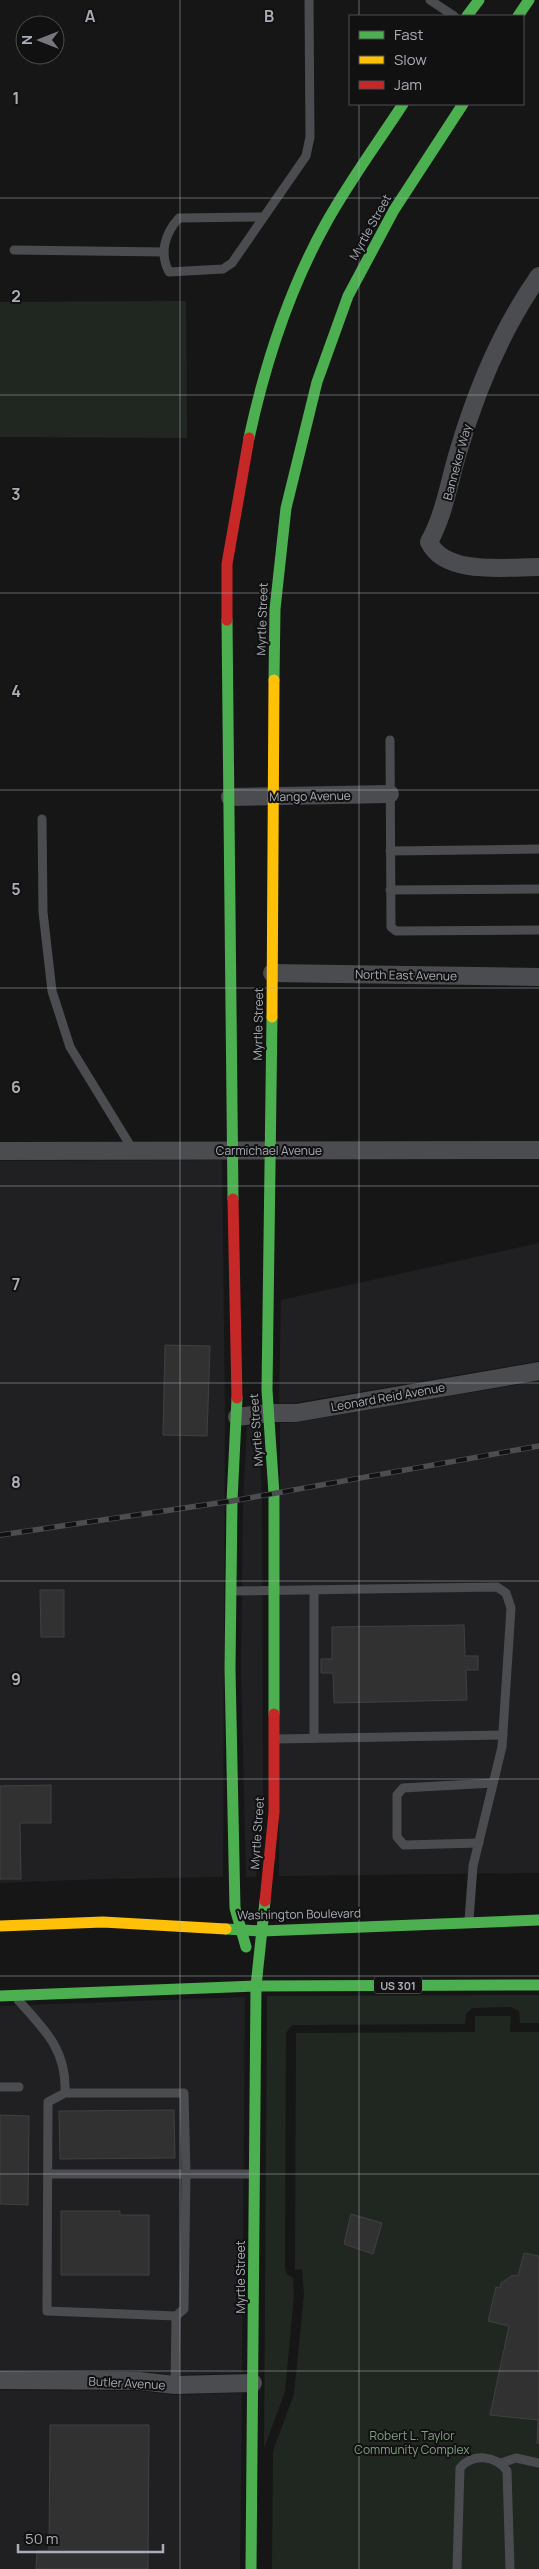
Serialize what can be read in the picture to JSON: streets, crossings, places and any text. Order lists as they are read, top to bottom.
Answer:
{
  "streets": {
    "street": [
      "Myrtle Street",
      "Banneker Way",
      "Mango Avenue",
      "North East Avenue",
      "Carmichael Avenue",
      "Leonard Reid Avenue",
      "Washington Boulevard",
      "US 301",
      "Butler Avenue"
    ]
  },
  "crossings": [
    ["Myrtle Street", "Mango Avenue"],
    ["Myrtle Street", "North East Avenue"],
    ["Myrtle Street", "Carmichael Avenue"],
    ["Myrtle Street", "Leonard Reid Avenue"],
    ["Myrtle Street", "Washington Boulevard"],
    ["Myrtle Street", "US 301"],
    ["Myrtle Street", "Butler Avenue"]
  ],
  "parks": ["Robert L. Taylor Community Complex"],
  "legend": ["Fast", "Slow", "Jam"],
  "scale_bar": "50 m",
  "north": "left",
  "grid": {
    "columns": ["A", "B"],
    "rows": [
      "1",
      "2",
      "3",
      "4",
      "5",
      "6",
      "7",
      "8",
      "9"
    ]
  }
}
